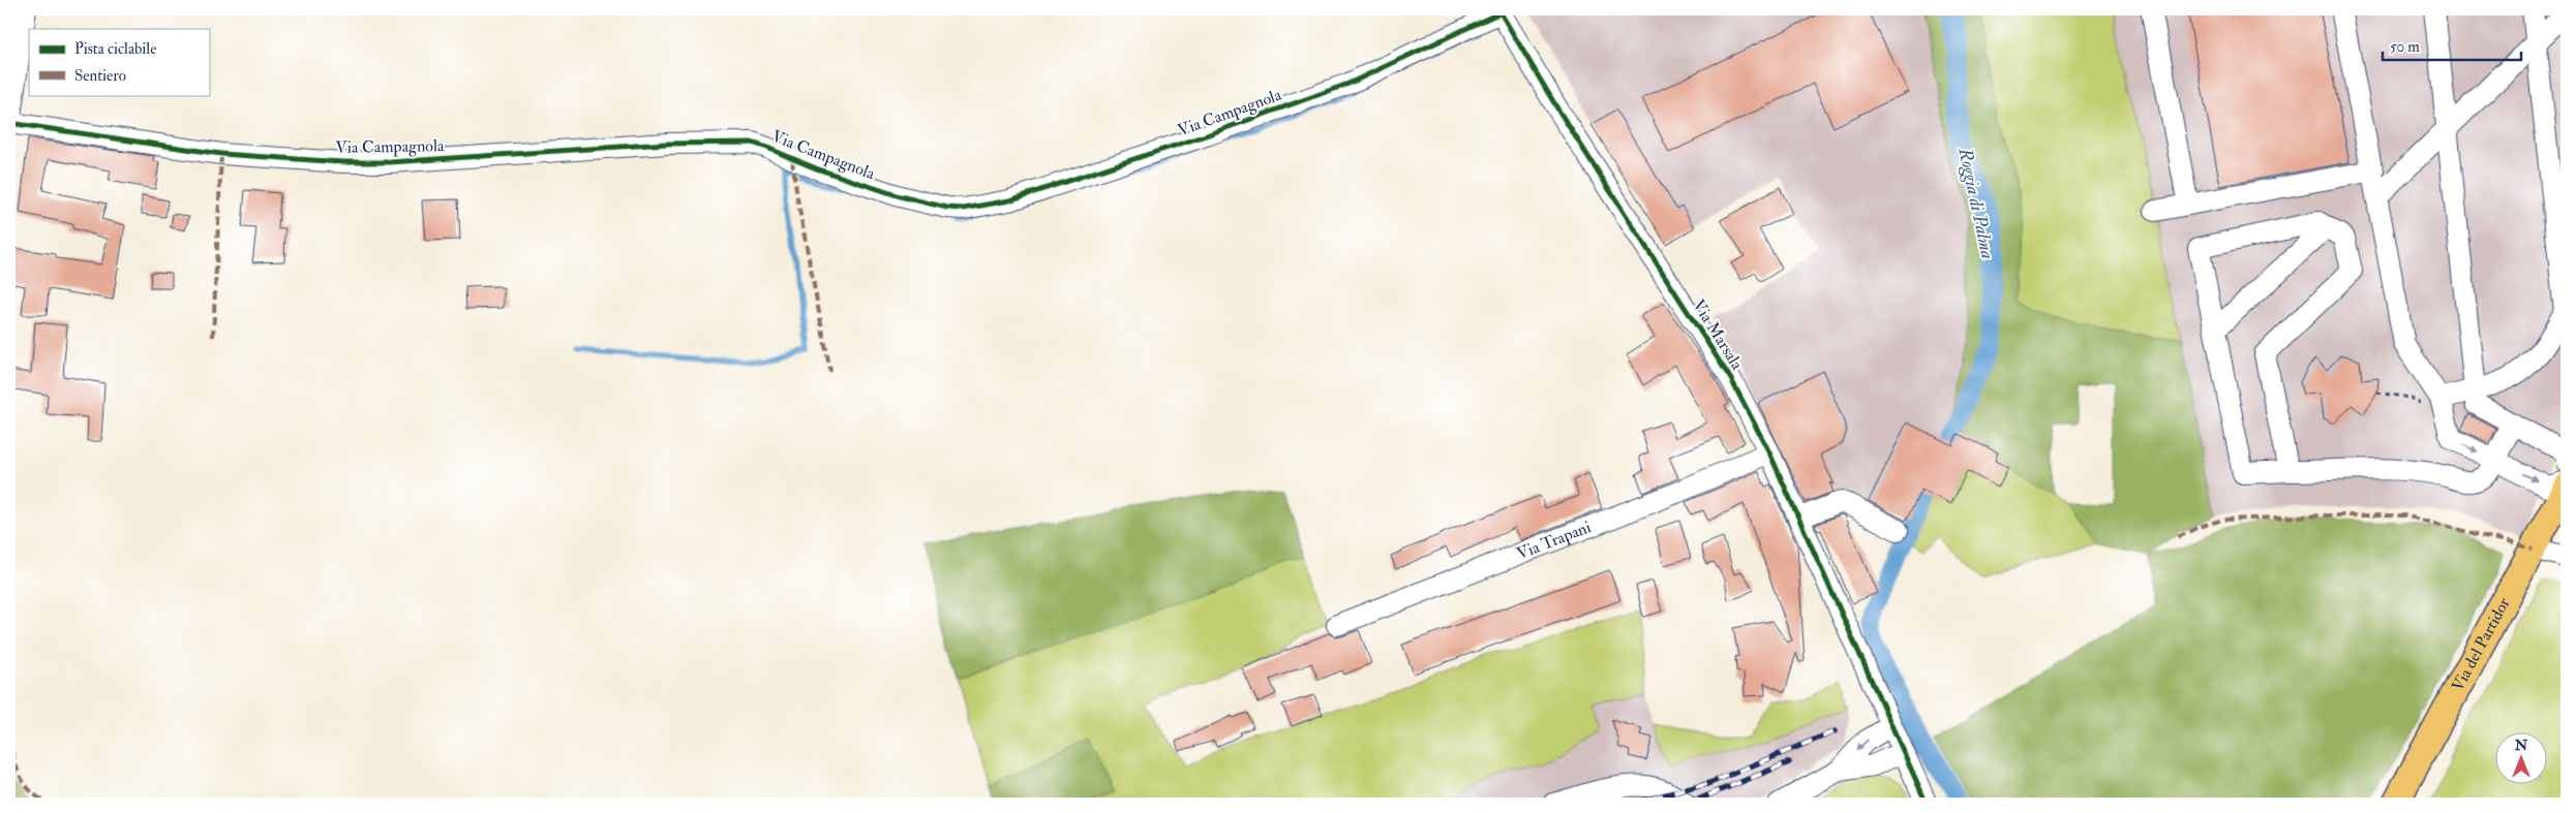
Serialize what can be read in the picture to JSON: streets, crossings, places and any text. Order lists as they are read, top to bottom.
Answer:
{
  "streets": {
    "main road": ["Via del Partidor"],
    "street": ["Via Campagnola", "Via Marsala", "Via Trapani"]
  },
  "crossings": [
    ["Via Campagnola", "Via Marsala"],
    ["Via Marsala", "Via Trapani"]
  ],
  "water": ["Roggia di Palma"],
  "legend": ["Pista ciclabile", "Sentiero"],
  "scale_bar": "50 m",
  "north": "top"
}
